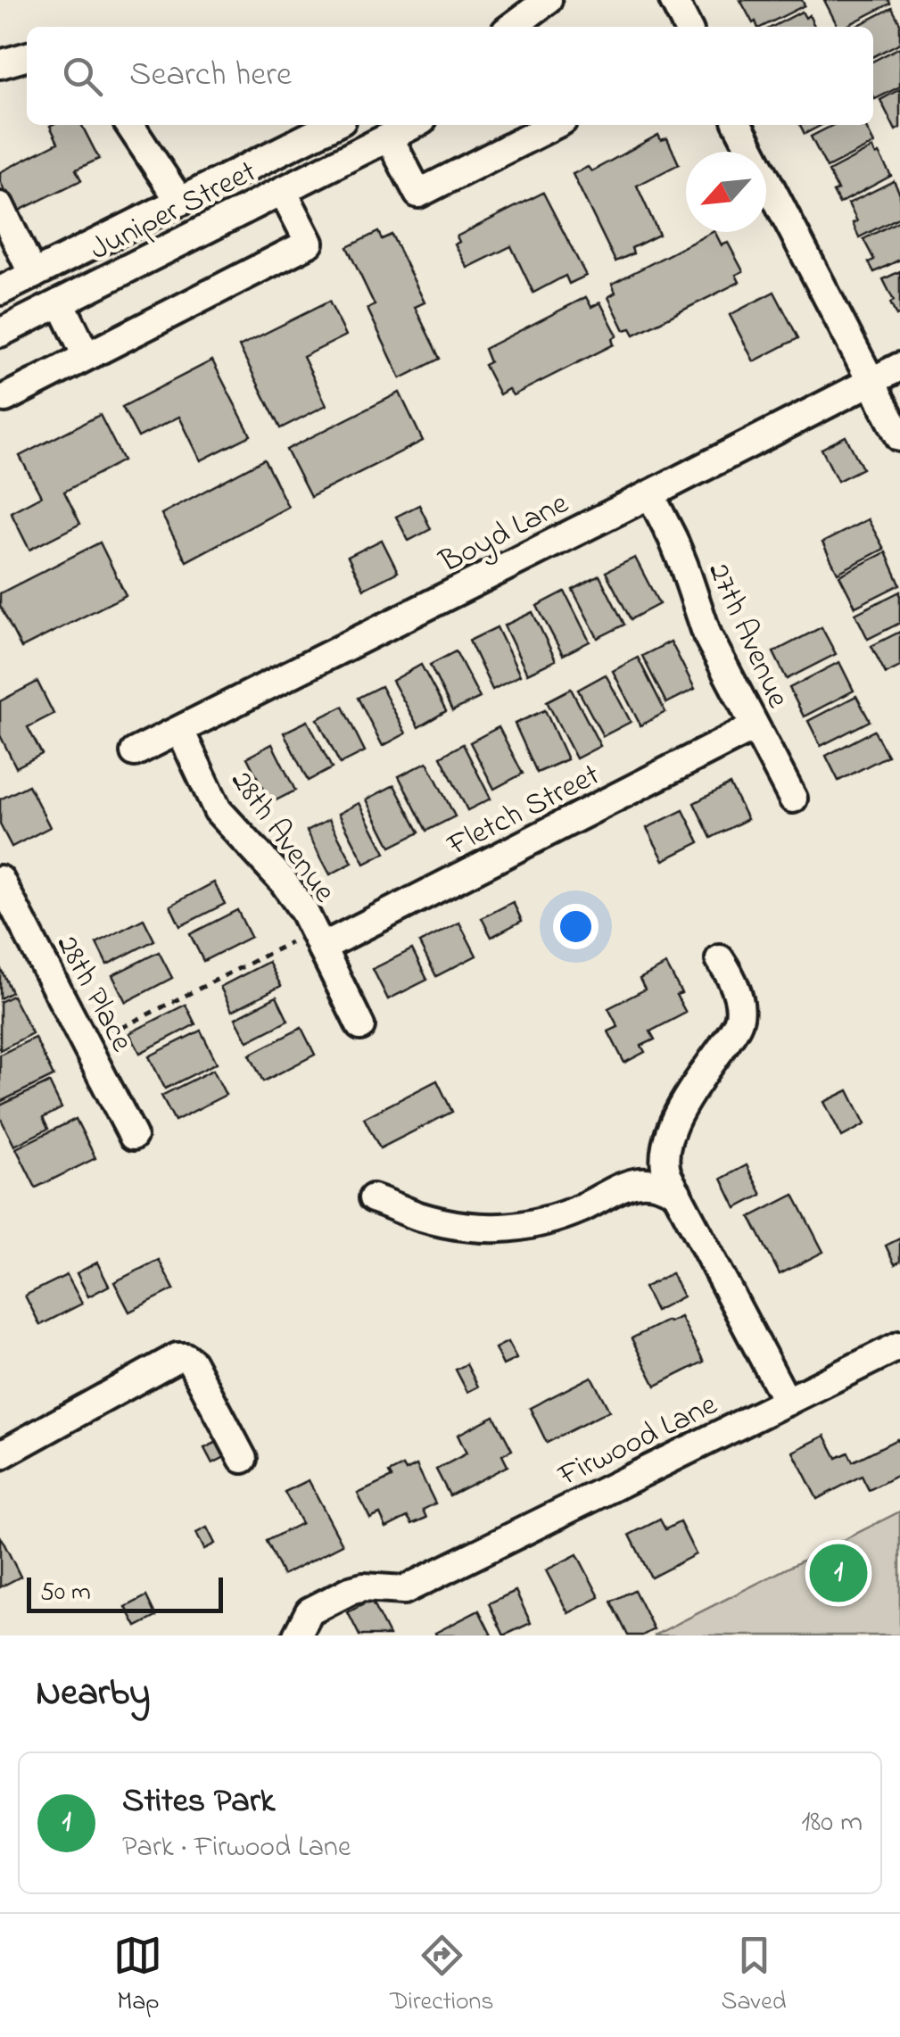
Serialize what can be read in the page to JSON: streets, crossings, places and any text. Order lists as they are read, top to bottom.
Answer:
{
  "streets": {
    "street": [
      "Juniper Street",
      "Boyd Lane",
      "27th Avenue",
      "Fletch Street",
      "28th Avenue",
      "28th Place",
      "Firwood Lane"
    ]
  },
  "crossings": [
    ["Boyd Lane", "27th Avenue"],
    ["Boyd Lane", "28th Avenue"],
    ["27th Avenue", "Fletch Street"],
    ["Fletch Street", "28th Avenue"]
  ],
  "scale_bar": "50 m",
  "north": "bottom left",
  "page": {
    "search": "Search here",
    "pins": "1",
    "scale": "50 m",
    "heading": "Nearby",
    "list": [
      {
        "mark": "1",
        "name": "Stites Park",
        "note": "Park · Firwood Lane",
        "value": "180 m"
      }
    ],
    "nav": ["Map", "Directions", "Saved"]
  }
}
